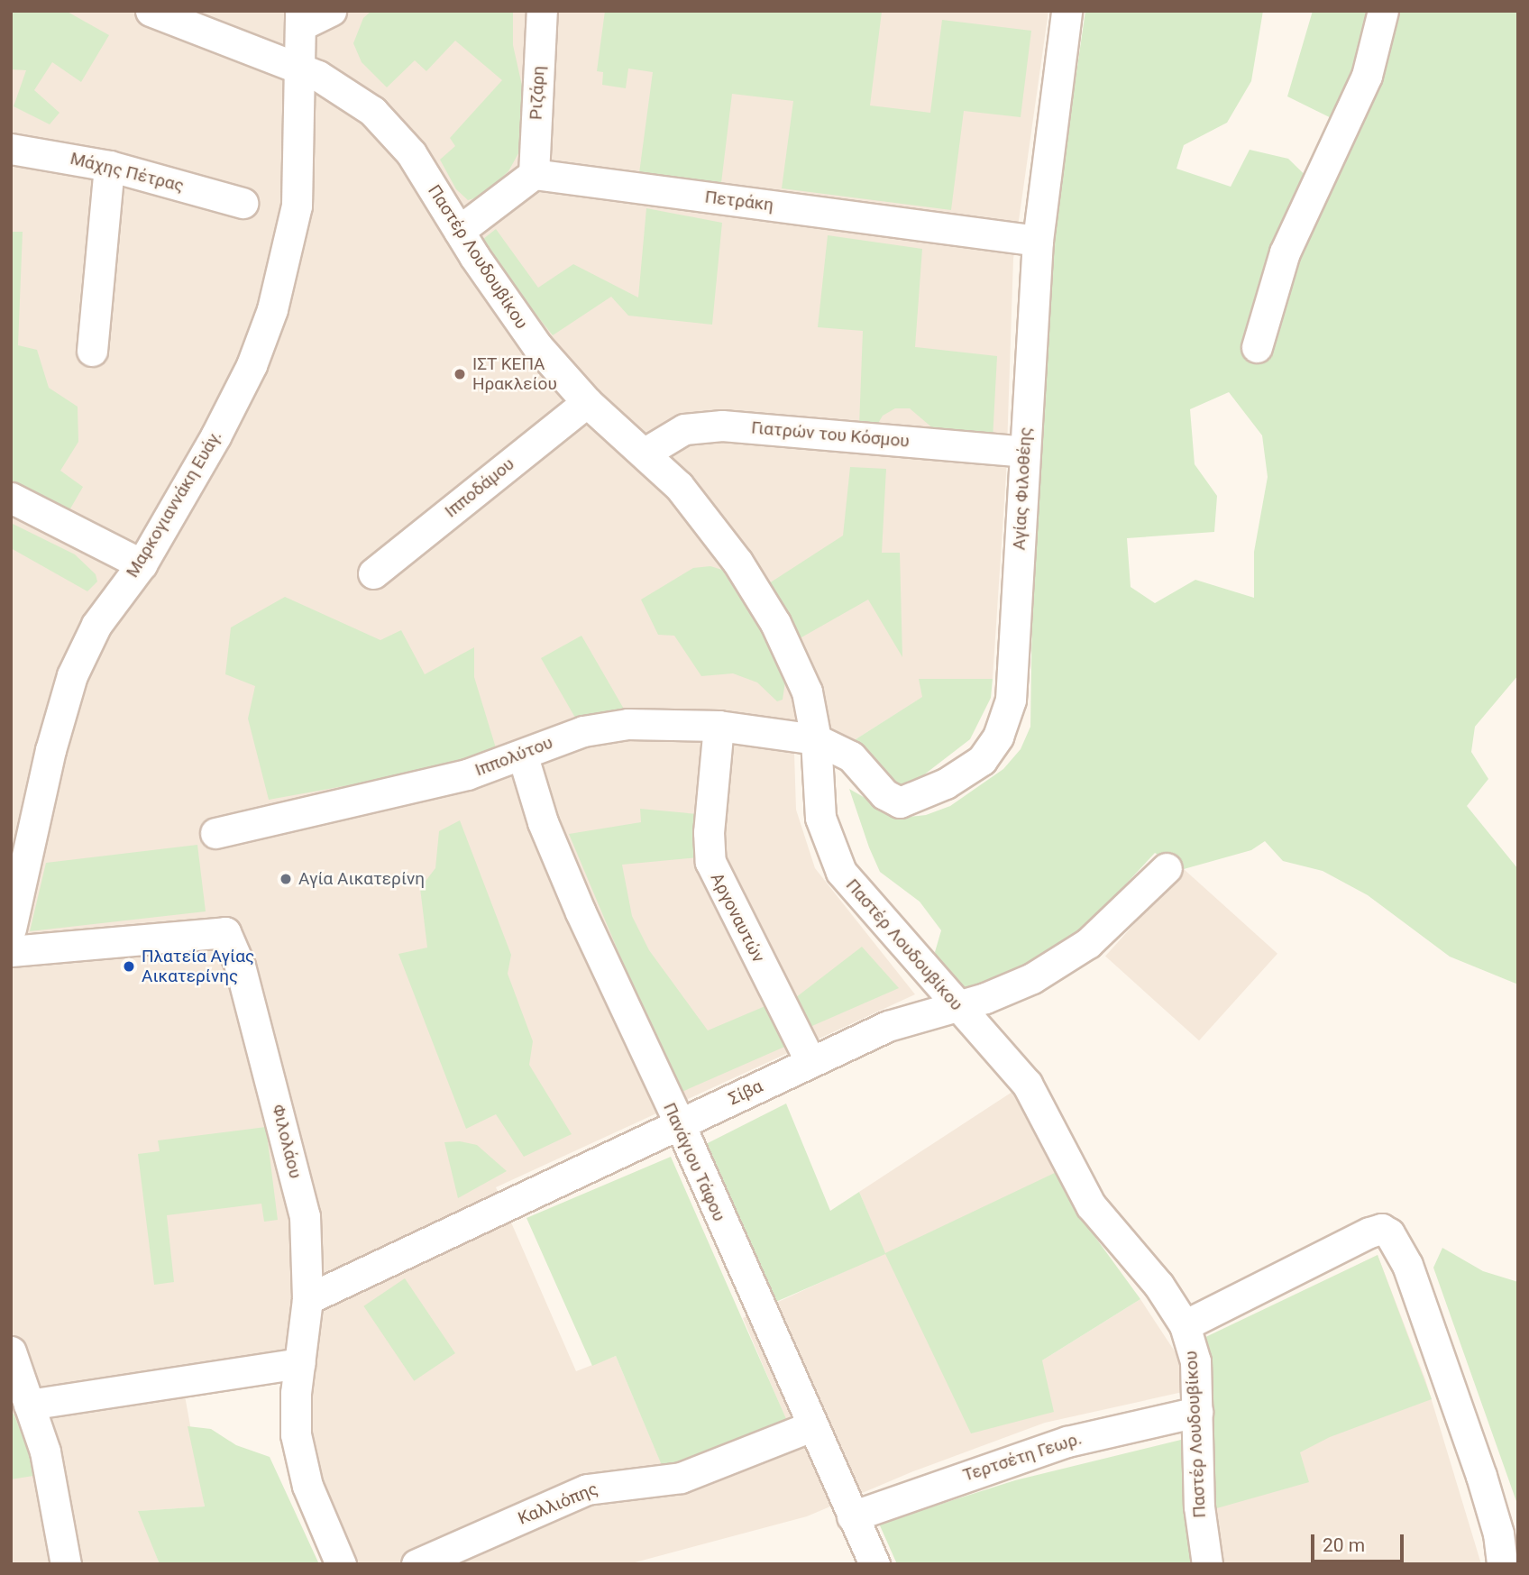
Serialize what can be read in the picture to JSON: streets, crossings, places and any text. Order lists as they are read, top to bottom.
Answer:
{
  "streets": {
    "street": [
      "Ριζάρη",
      "Μάχης Πέτρας",
      "Πετράκη",
      "Παστέρ Λουδουβίκου",
      "Γιατρών του Κόσμου",
      "Ιπποδάμου",
      "Αγίας Φιλοθέης",
      "Μαρκογιαννάκη Ευάγ.",
      "Ιππολύτου",
      "Αργοναυτών",
      "Σίβα",
      "Φιλολάου",
      "Πανάγιου Τάφου",
      "Τερτσέτη Γεωρ.",
      "Καλλιόπης"
    ]
  },
  "crossings": [
    ["Ριζάρη", "Πετράκη"],
    ["Πετράκη", "Αγίας Φιλοθέης"],
    ["Παστέρ Λουδουβίκου", "Γιατρών του Κόσμου"],
    ["Παστέρ Λουδουβίκου", "Ιπποδάμου"],
    ["Παστέρ Λουδουβίκου", "Αγίας Φιλοθέης"],
    ["Παστέρ Λουδουβίκου", "Μαρκογιαννάκη Ευάγ."],
    ["Παστέρ Λουδουβίκου", "Ιππολύτου"],
    ["Παστέρ Λουδουβίκου", "Σίβα"],
    ["Παστέρ Λουδουβίκου", "Τερτσέτη Γεωρ."],
    ["Γιατρών του Κόσμου", "Αγίας Φιλοθέης"],
    ["Αγίας Φιλοθέης", "Ιππολύτου"],
    ["Ιππολύτου", "Αργοναυτών"],
    ["Ιππολύτου", "Πανάγιου Τάφου"],
    ["Αργοναυτών", "Σίβα"],
    ["Σίβα", "Φιλολάου"],
    ["Σίβα", "Πανάγιου Τάφου"],
    ["Πανάγιου Τάφου", "Τερτσέτη Γεωρ."],
    ["Πανάγιου Τάφου", "Καλλιόπης"]
  ],
  "places": ["ΙΣΤ ΚΕΠΑ Ηρακλείου", "Αγία Αικατερίνη", "Πλατεία Αγίας Αικατερίνης"],
  "scale_bar": "20 m"
}
